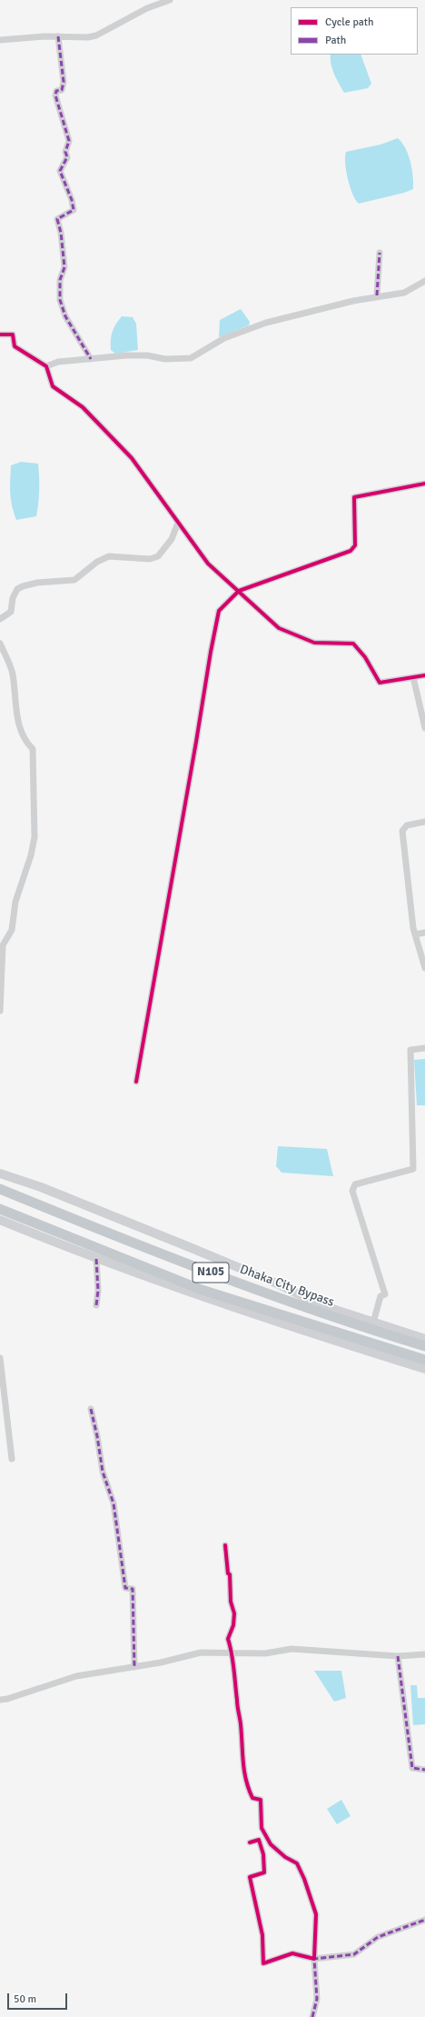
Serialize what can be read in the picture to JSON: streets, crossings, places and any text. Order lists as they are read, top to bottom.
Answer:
{
  "streets": {
    "highway": ["N105", "Dhaka City Bypass"]
  },
  "legend": ["Cycle path", "Path"],
  "scale_bar": "50 m"
}
